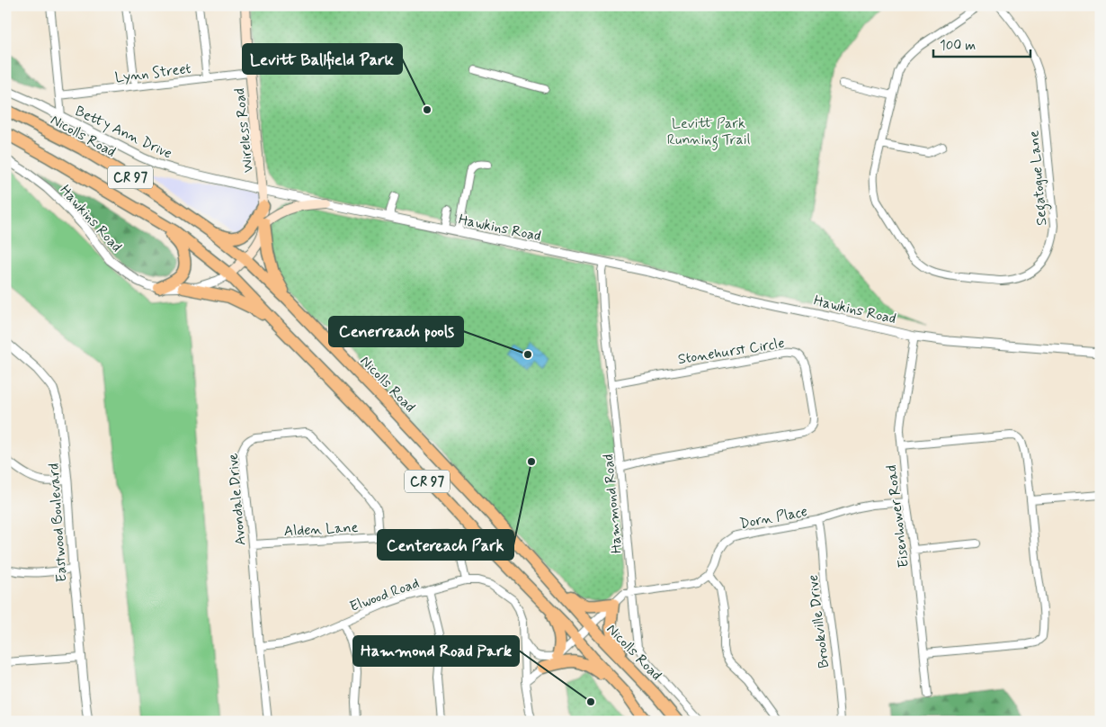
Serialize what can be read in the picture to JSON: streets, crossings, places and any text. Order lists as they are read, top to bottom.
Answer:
{
  "streets": {
    "highway": ["Nicolls Road", "CR 97"],
    "main road": ["Wireless Road", "Hawkins Road"],
    "street": [
      "Lynn Street",
      "Betty Ann Drive",
      "Segatogue Lane",
      "Stonehurst Circle",
      "Avondale Drive",
      "Hammond Road",
      "Dorn Place",
      "Eisenhower Road",
      "Eastwood Boulevard",
      "Alden Lane",
      "Elwood Road",
      "Brookville Drive"
    ]
  },
  "crossings": [
    ["Lynn Street", "Wireless Road"],
    ["Wireless Road", "Betty Ann Drive"],
    ["Wireless Road", "Hawkins Road"],
    ["Betty Ann Drive", "Hawkins Road"],
    ["Nicolls Road", "Hawkins Road"],
    ["CR 97", "Hawkins Road"],
    ["Hawkins Road", "Hammond Road"],
    ["Hawkins Road", "Eisenhower Road"],
    ["Stonehurst Circle", "Hammond Road"],
    ["Avondale Drive", "Alden Lane"],
    ["Avondale Drive", "Elwood Road"],
    ["Dorn Place", "Eisenhower Road"],
    ["Dorn Place", "Brookville Drive"],
    ["Alden Lane", "Elwood Road"]
  ],
  "parks": ["Levitt Park Running Trail"],
  "places": [
    "Levitt Ballfield Park",
    "Cenerreach pools",
    "Centereach Park",
    "Hammond Road Park"
  ],
  "scale_bar": "100 m"
}
